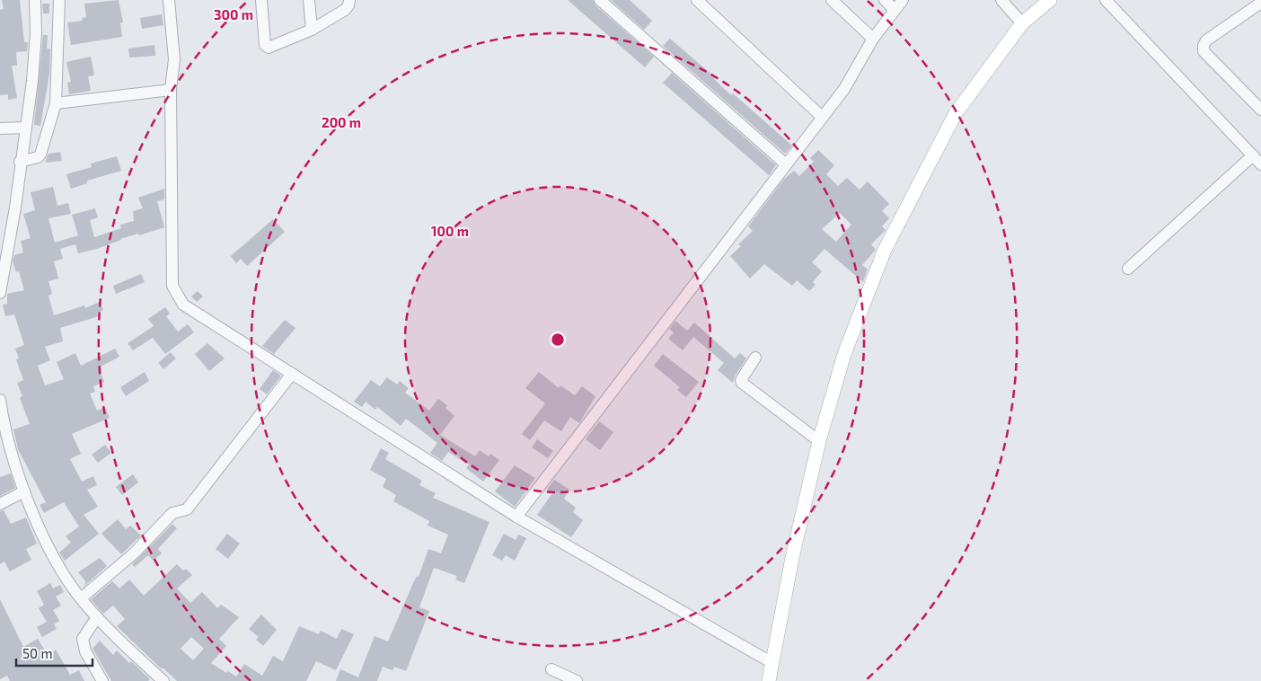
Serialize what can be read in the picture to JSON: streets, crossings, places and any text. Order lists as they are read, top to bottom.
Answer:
{
  "scale_bar": "50 m",
  "rings": ["300 m", "200 m", "100 m"]
}
